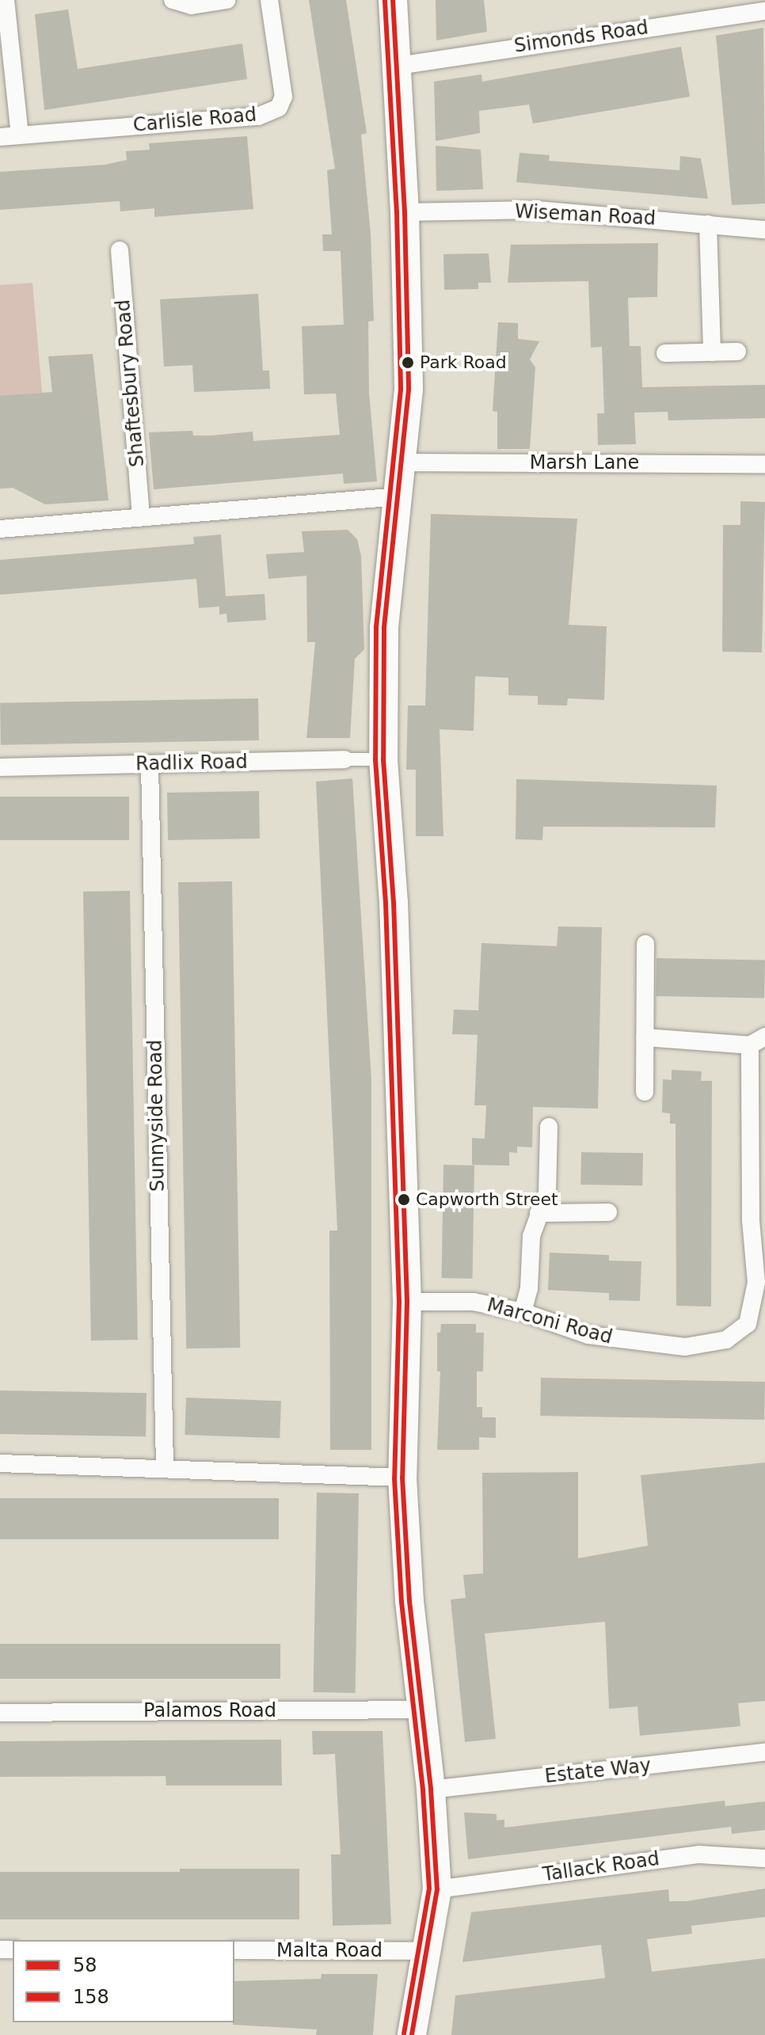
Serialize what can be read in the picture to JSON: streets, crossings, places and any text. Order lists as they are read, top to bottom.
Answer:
{
  "streets": {
    "street": [
      "Simonds Road",
      "Carlisle Road",
      "Wiseman Road",
      "Shaftesbury Road",
      "Marsh Lane",
      "Radlix Road",
      "Sunnyside Road",
      "Marconi Road",
      "Palamos Road",
      "Estate Way",
      "Tallack Road",
      "Malta Road"
    ]
  },
  "crossings": [
    ["Radlix Road", "Sunnyside Road"]
  ],
  "places": ["Park Road", "Capworth Street"],
  "lines": ["transit line 58", "transit line 158"],
  "legend": ["58", "158"]
}
